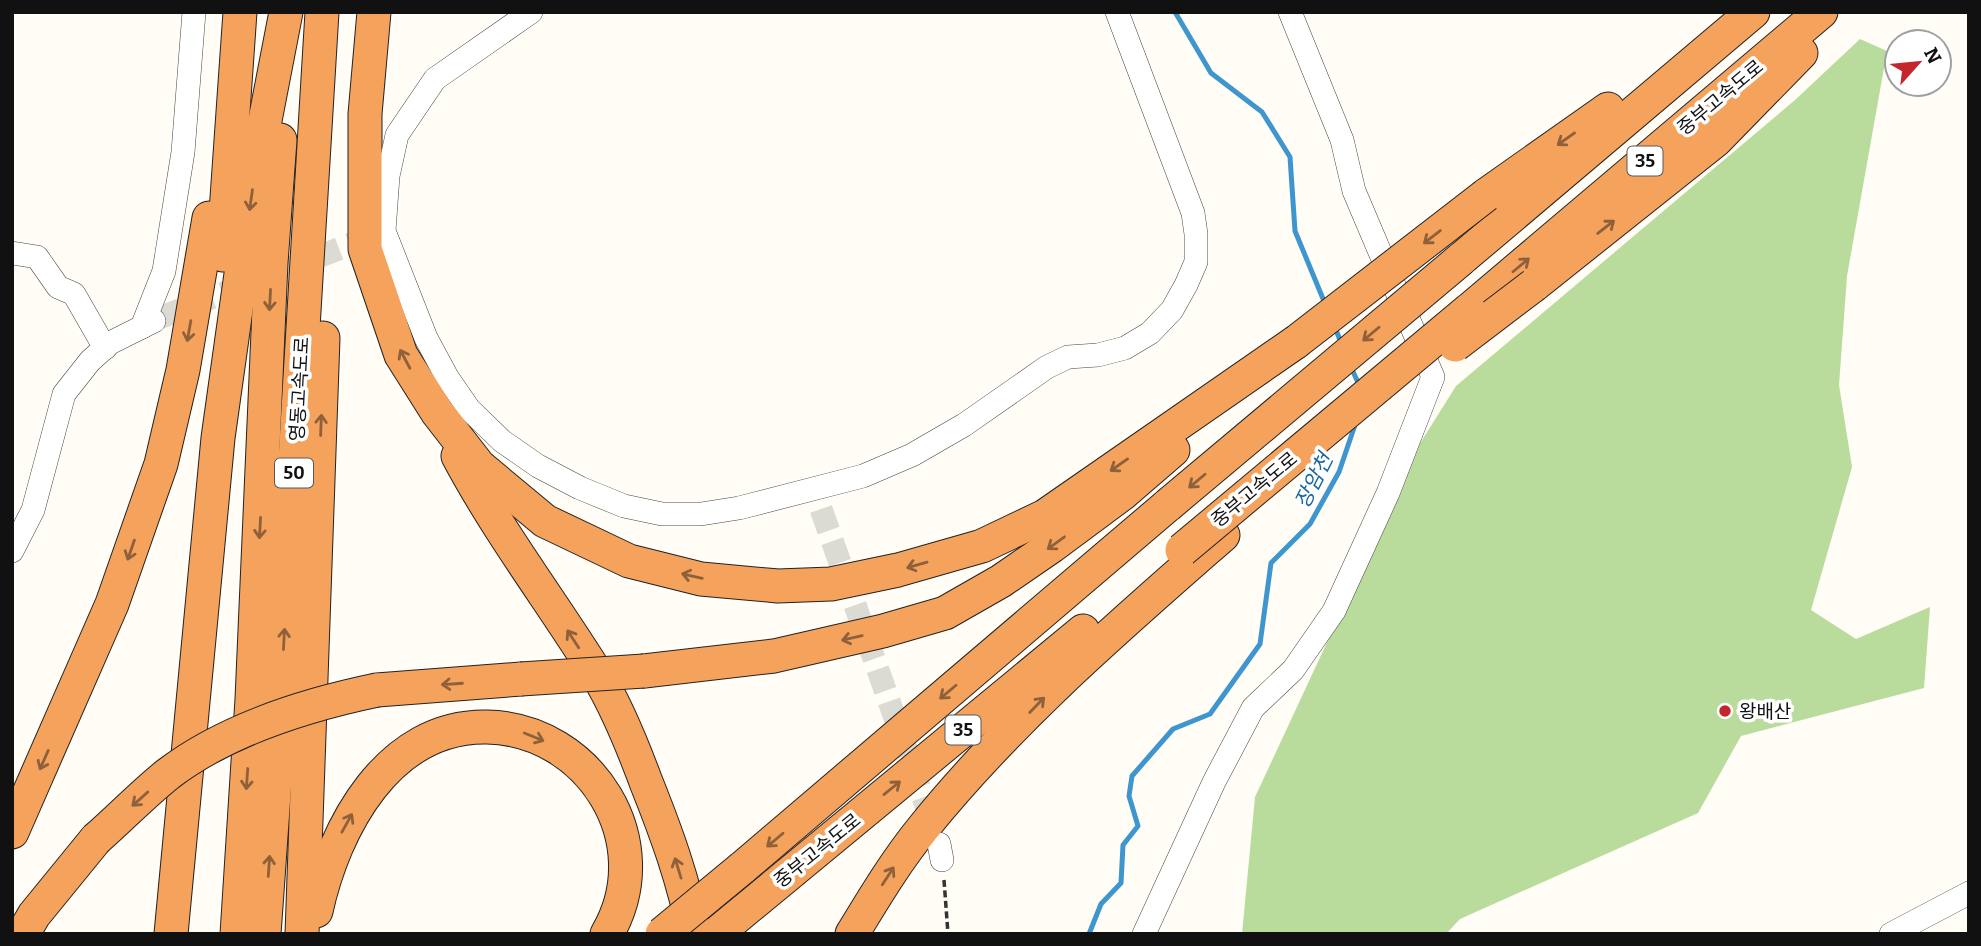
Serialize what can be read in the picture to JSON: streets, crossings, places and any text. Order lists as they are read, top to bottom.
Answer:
{
  "streets": {
    "highway": [
      "중부고속도로",
      "35",
      "영동고속도로",
      "50"
    ]
  },
  "water": ["장암천"],
  "places": ["왕배산"],
  "north": "top right"
}
